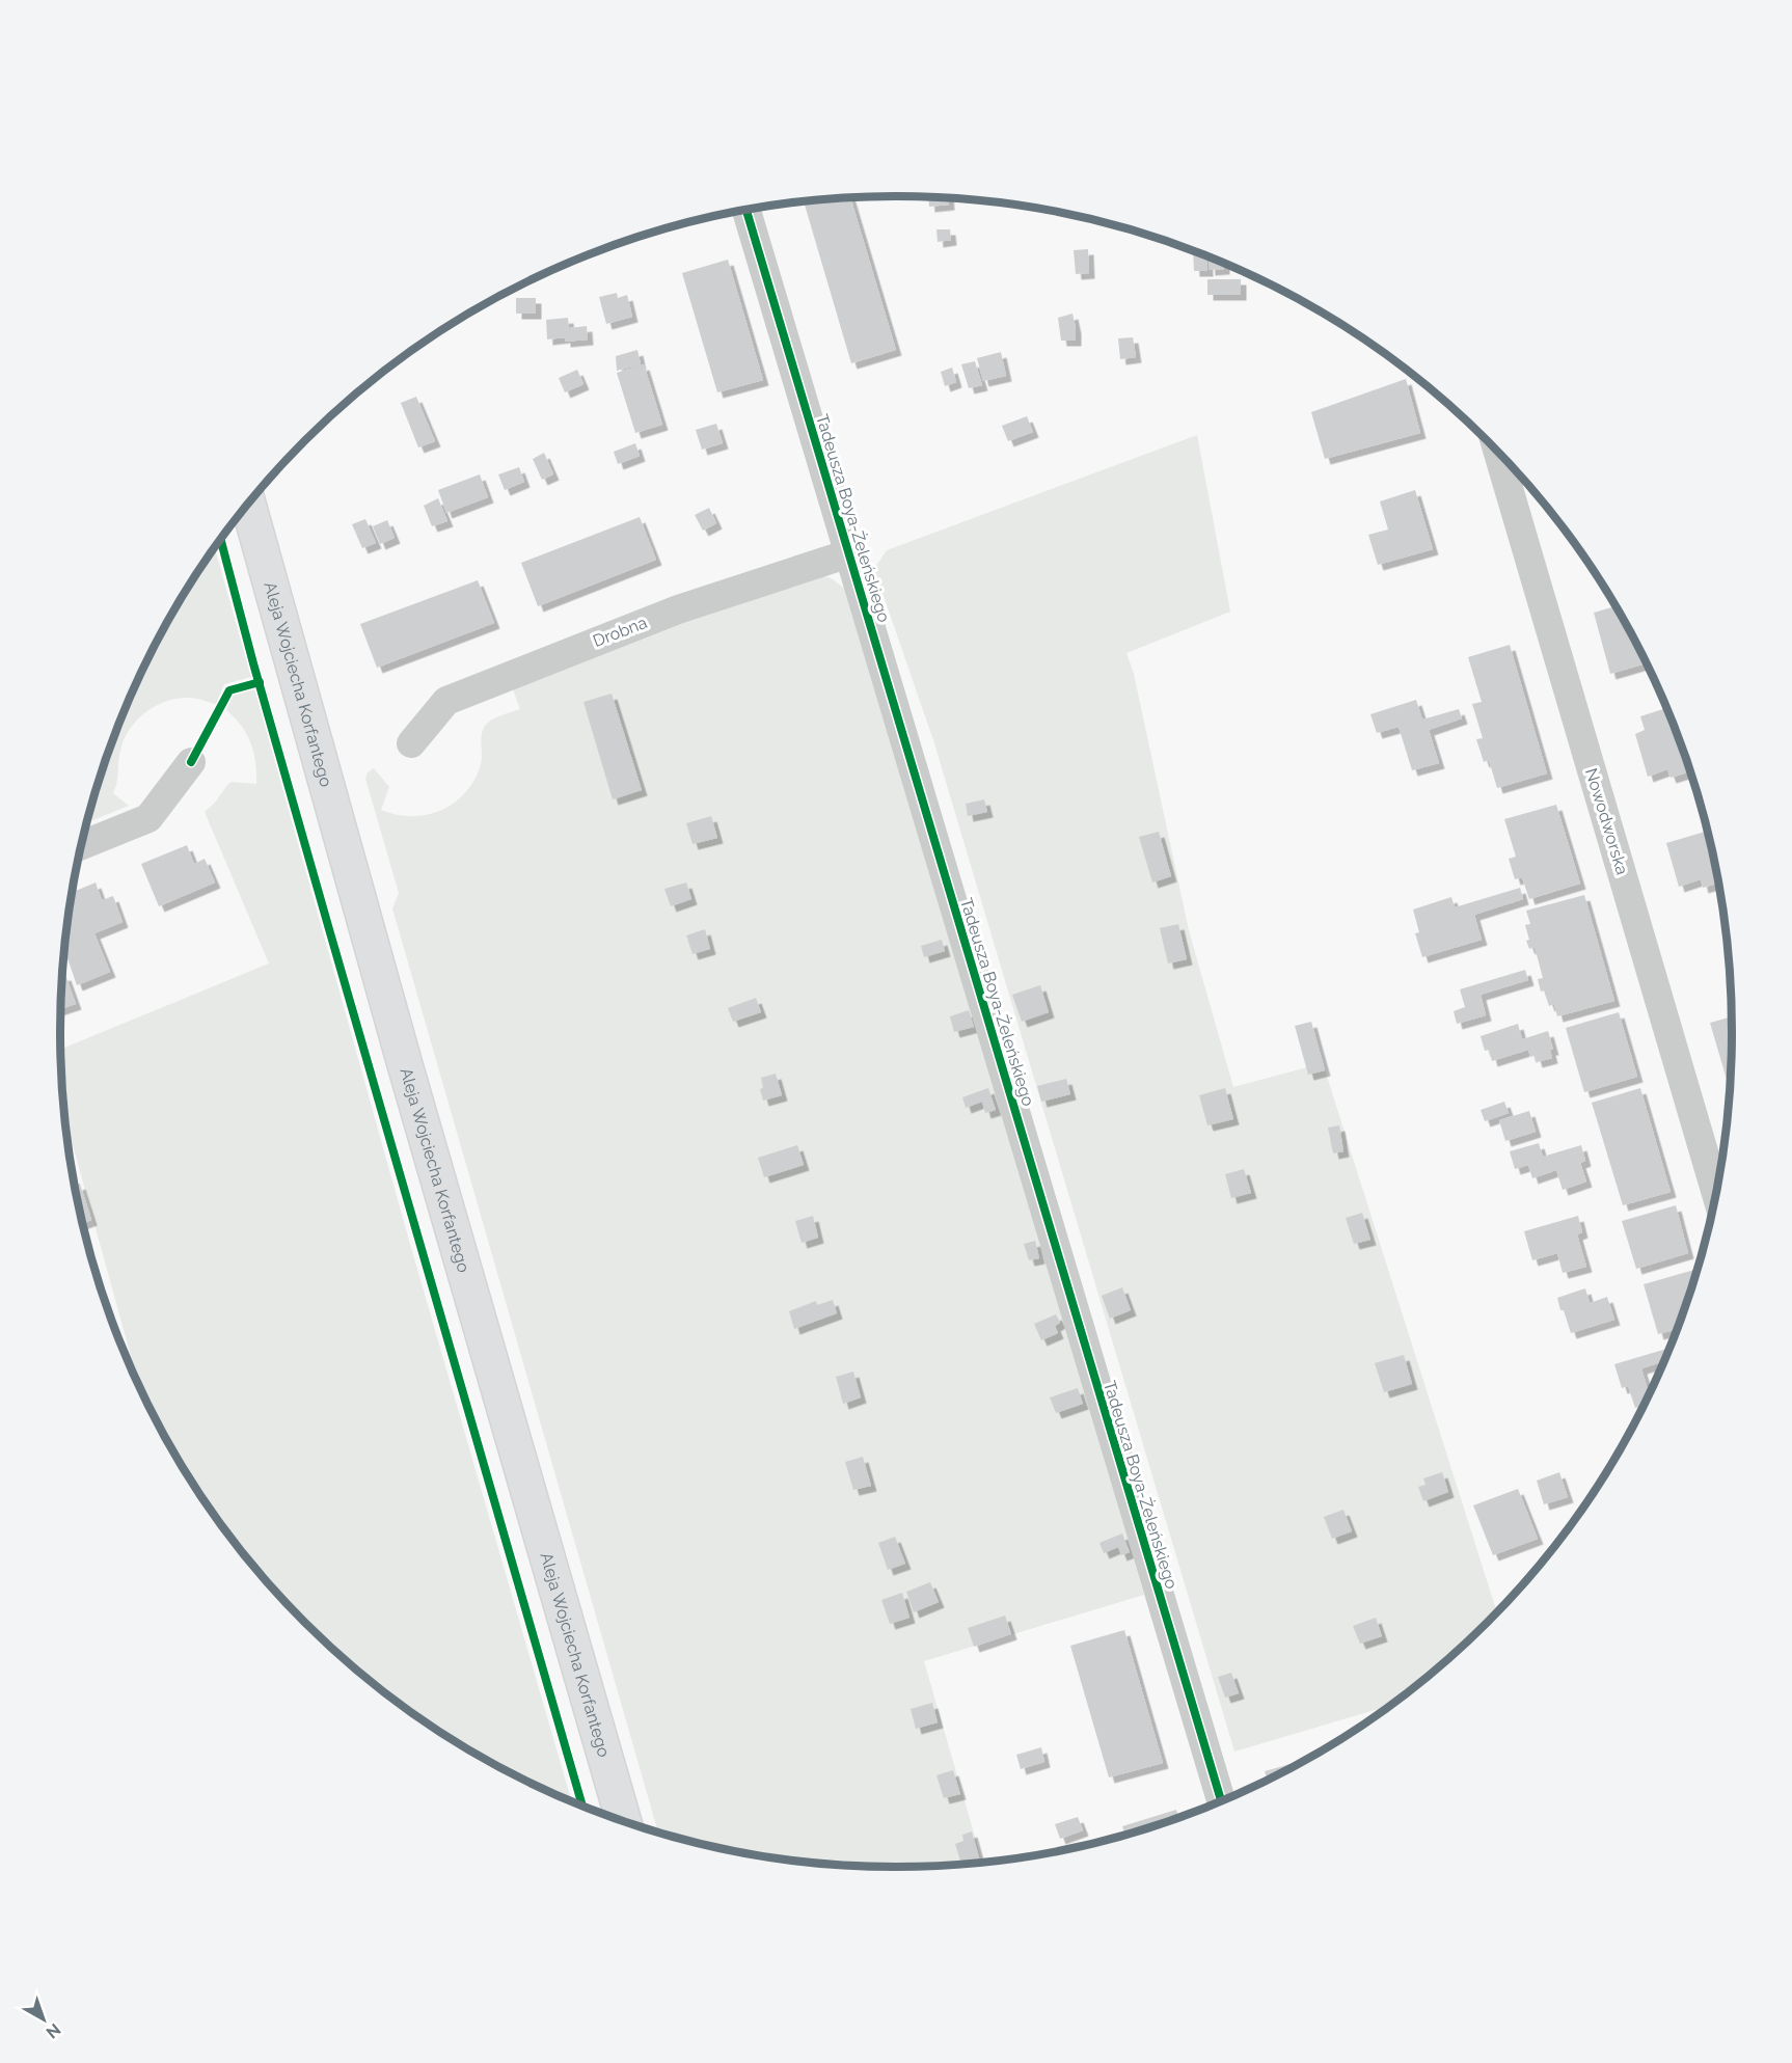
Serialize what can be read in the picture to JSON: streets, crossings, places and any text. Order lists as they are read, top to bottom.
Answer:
{
  "streets": {
    "main road": ["Aleja Wojciecha Korfantego"],
    "street": ["Tadeusza Boya-Żeleńskiego", "Drobna", "Nowodworska"]
  },
  "crossings": [
    ["Tadeusza Boya-Żeleńskiego", "Drobna"]
  ],
  "north": "bottom right"
}
